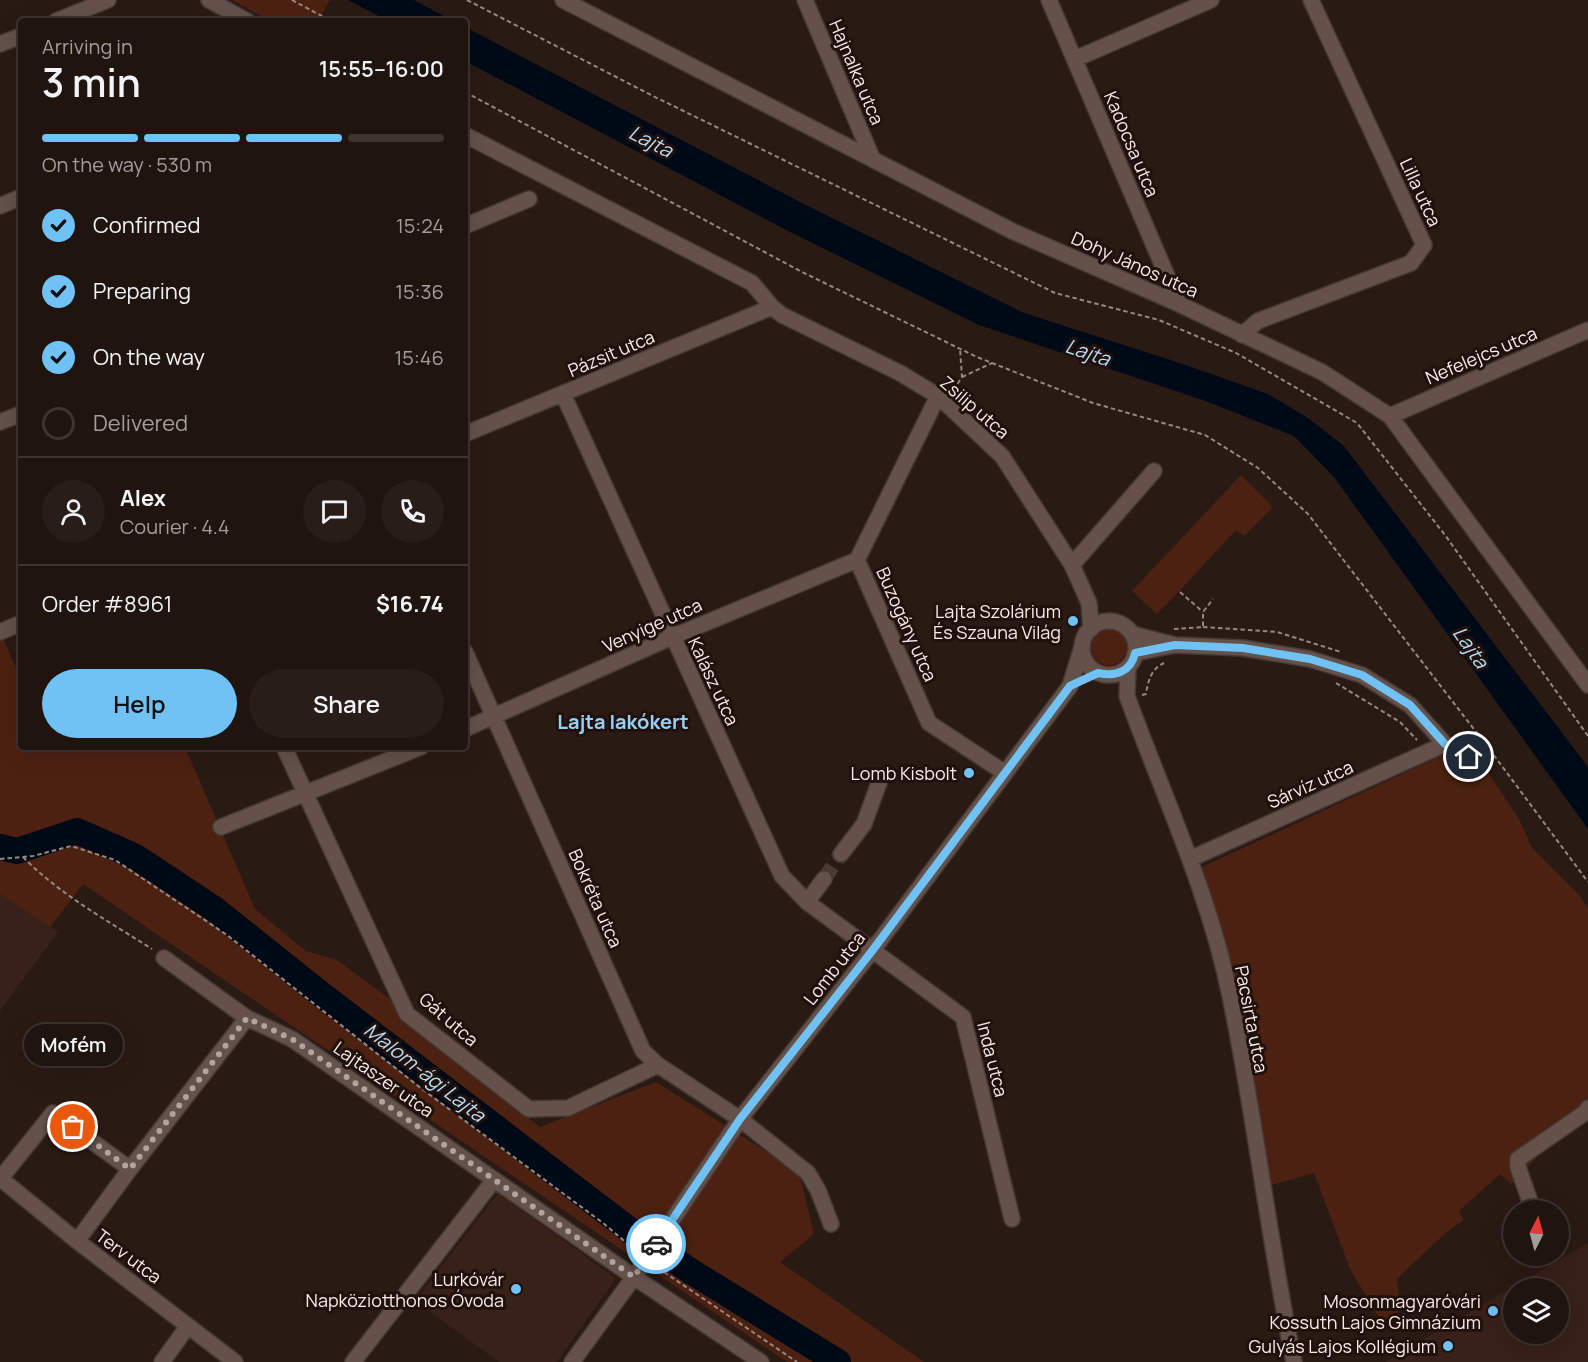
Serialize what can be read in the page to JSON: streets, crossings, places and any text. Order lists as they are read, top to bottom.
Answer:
{
  "streets": {
    "street": [
      "Hajnalka utca",
      "Kadocsa utca",
      "Lilla utca",
      "Dohy János utca",
      "Pázsit utca",
      "Nefelejcs utca",
      "Zsilip utca",
      "Buzogány utca",
      "Venyige utca",
      "Kalász utca",
      "Sárvíz utca",
      "Bokréta utca",
      "Lomb utca",
      "Gát utca",
      "Pacsirta utca",
      "Inda utca",
      "Lajtaszer utca",
      "Terv utca"
    ]
  },
  "crossings": [
    ["Hajnalka utca", "Dohy János utca"],
    ["Kadocsa utca", "Dohy János utca"],
    ["Lilla utca", "Dohy János utca"],
    ["Dohy János utca", "Nefelejcs utca"],
    ["Pázsit utca", "Zsilip utca"],
    ["Pázsit utca", "Kalász utca"],
    ["Zsilip utca", "Buzogány utca"],
    ["Buzogány utca", "Venyige utca"],
    ["Buzogány utca", "Lomb utca"],
    ["Venyige utca", "Kalász utca"],
    ["Venyige utca", "Bokréta utca"],
    ["Kalász utca", "Lomb utca"],
    ["Kalász utca", "Inda utca"],
    ["Sárvíz utca", "Pacsirta utca"],
    ["Bokréta utca", "Lomb utca"],
    ["Bokréta utca", "Gát utca"],
    ["Lomb utca", "Inda utca"],
    ["Lomb utca", "Lajtaszer utca"]
  ],
  "districts": ["Lajta lakókert"],
  "water": ["Lajta", "Malom-ági Lajta"],
  "places": [
    "Lajta Szolárium És Szauna Világ",
    "Lomb Kisbolt",
    "Mofém",
    "Lurkóvár Napköziotthonos Óvoda",
    "Mosonmagyaróvári Kossuth Lajos Gimnázium",
    "Gulyás Lajos Kollégium"
  ],
  "north": "top",
  "page": {
    "heading": ["3 min", "Arriving in", "15:55–16:00"],
    "panel": [
      "Alex",
      "Courier · 4.4",
      "Order #8961",
      "$16.74"
    ],
    "bar": "On the way · 530 m",
    "list": [
      ["Confirmed", "15:24"],
      ["Preparing", "15:36"],
      ["On the way", "15:46"],
      "Delivered"
    ],
    "buttons": ["Help", "Share"],
    "bubble": "Mofém"
  }
}
